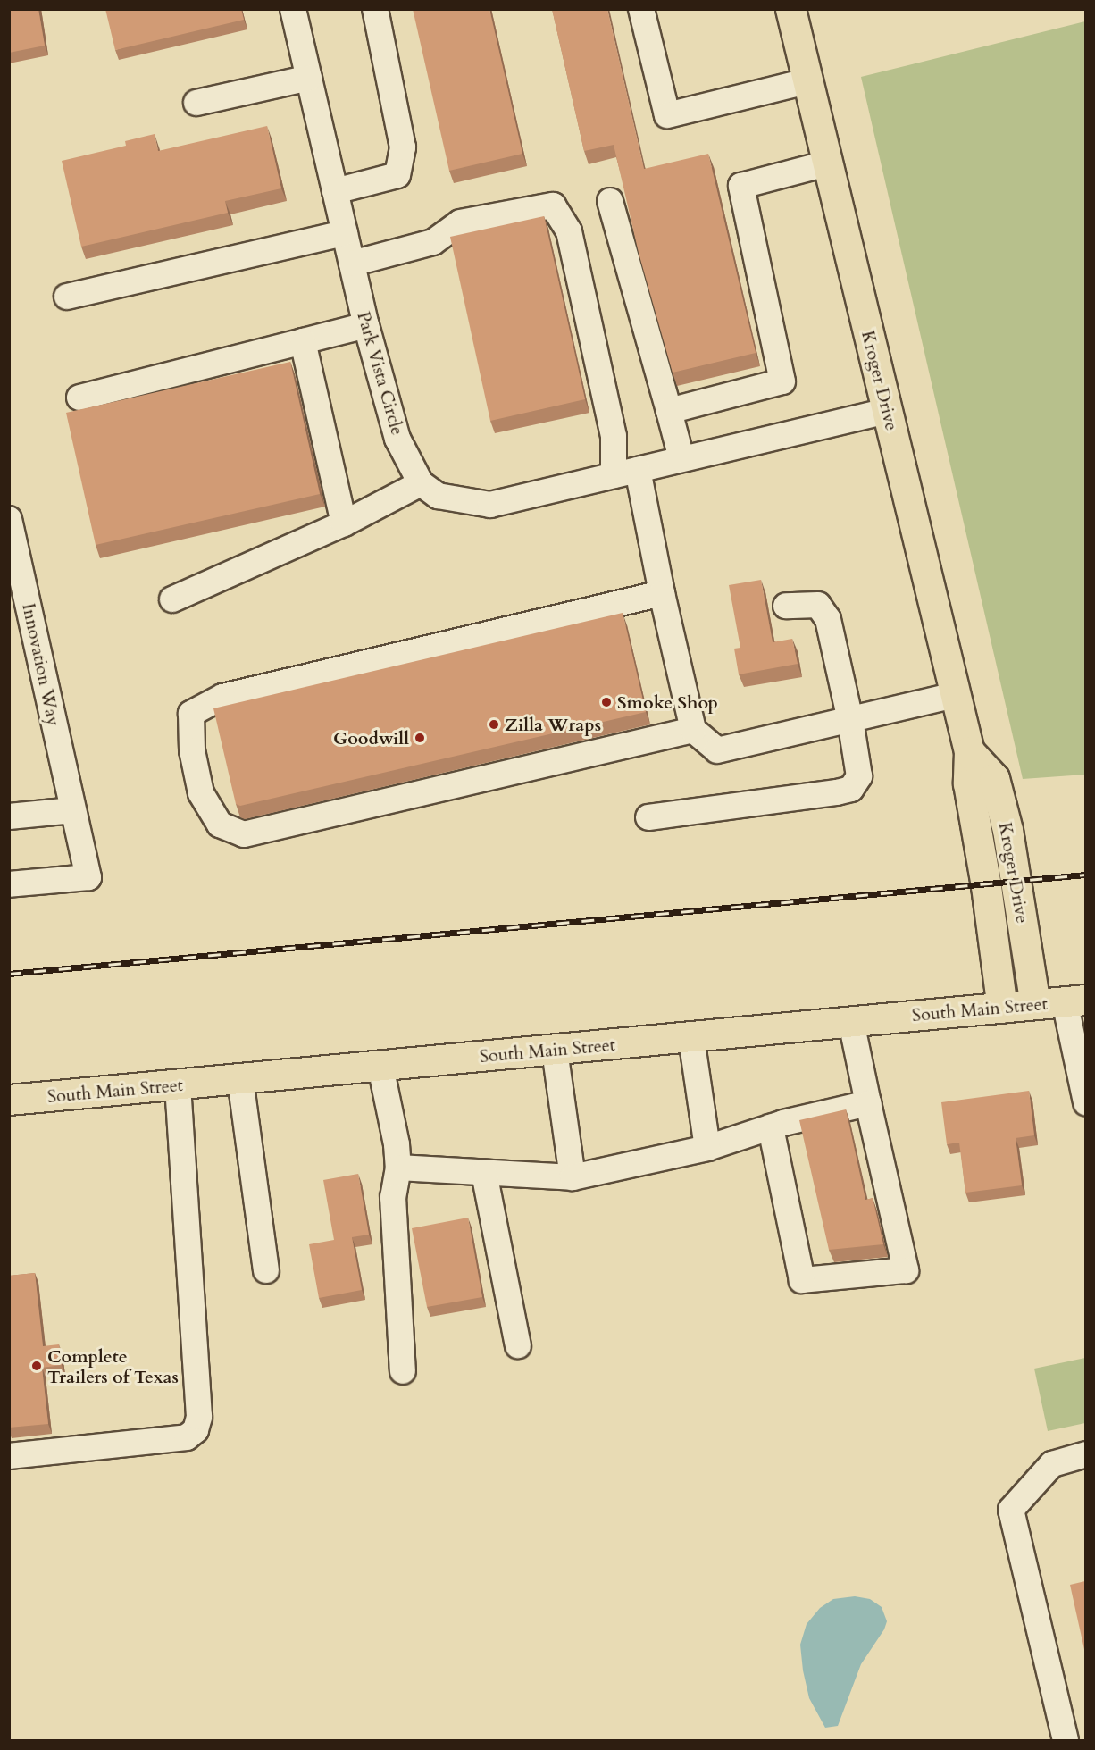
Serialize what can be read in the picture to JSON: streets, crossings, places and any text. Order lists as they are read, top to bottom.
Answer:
{
  "streets": {
    "main road": ["Kroger Drive", "South Main Street"],
    "street": ["Park Vista Circle", "Innovation Way"]
  },
  "crossings": [
    ["Kroger Drive", "South Main Street"]
  ],
  "places": [
    "Smoke Shop",
    "Zilla Wraps",
    "Goodwill",
    "Complete Trailers of Texas"
  ]
}
